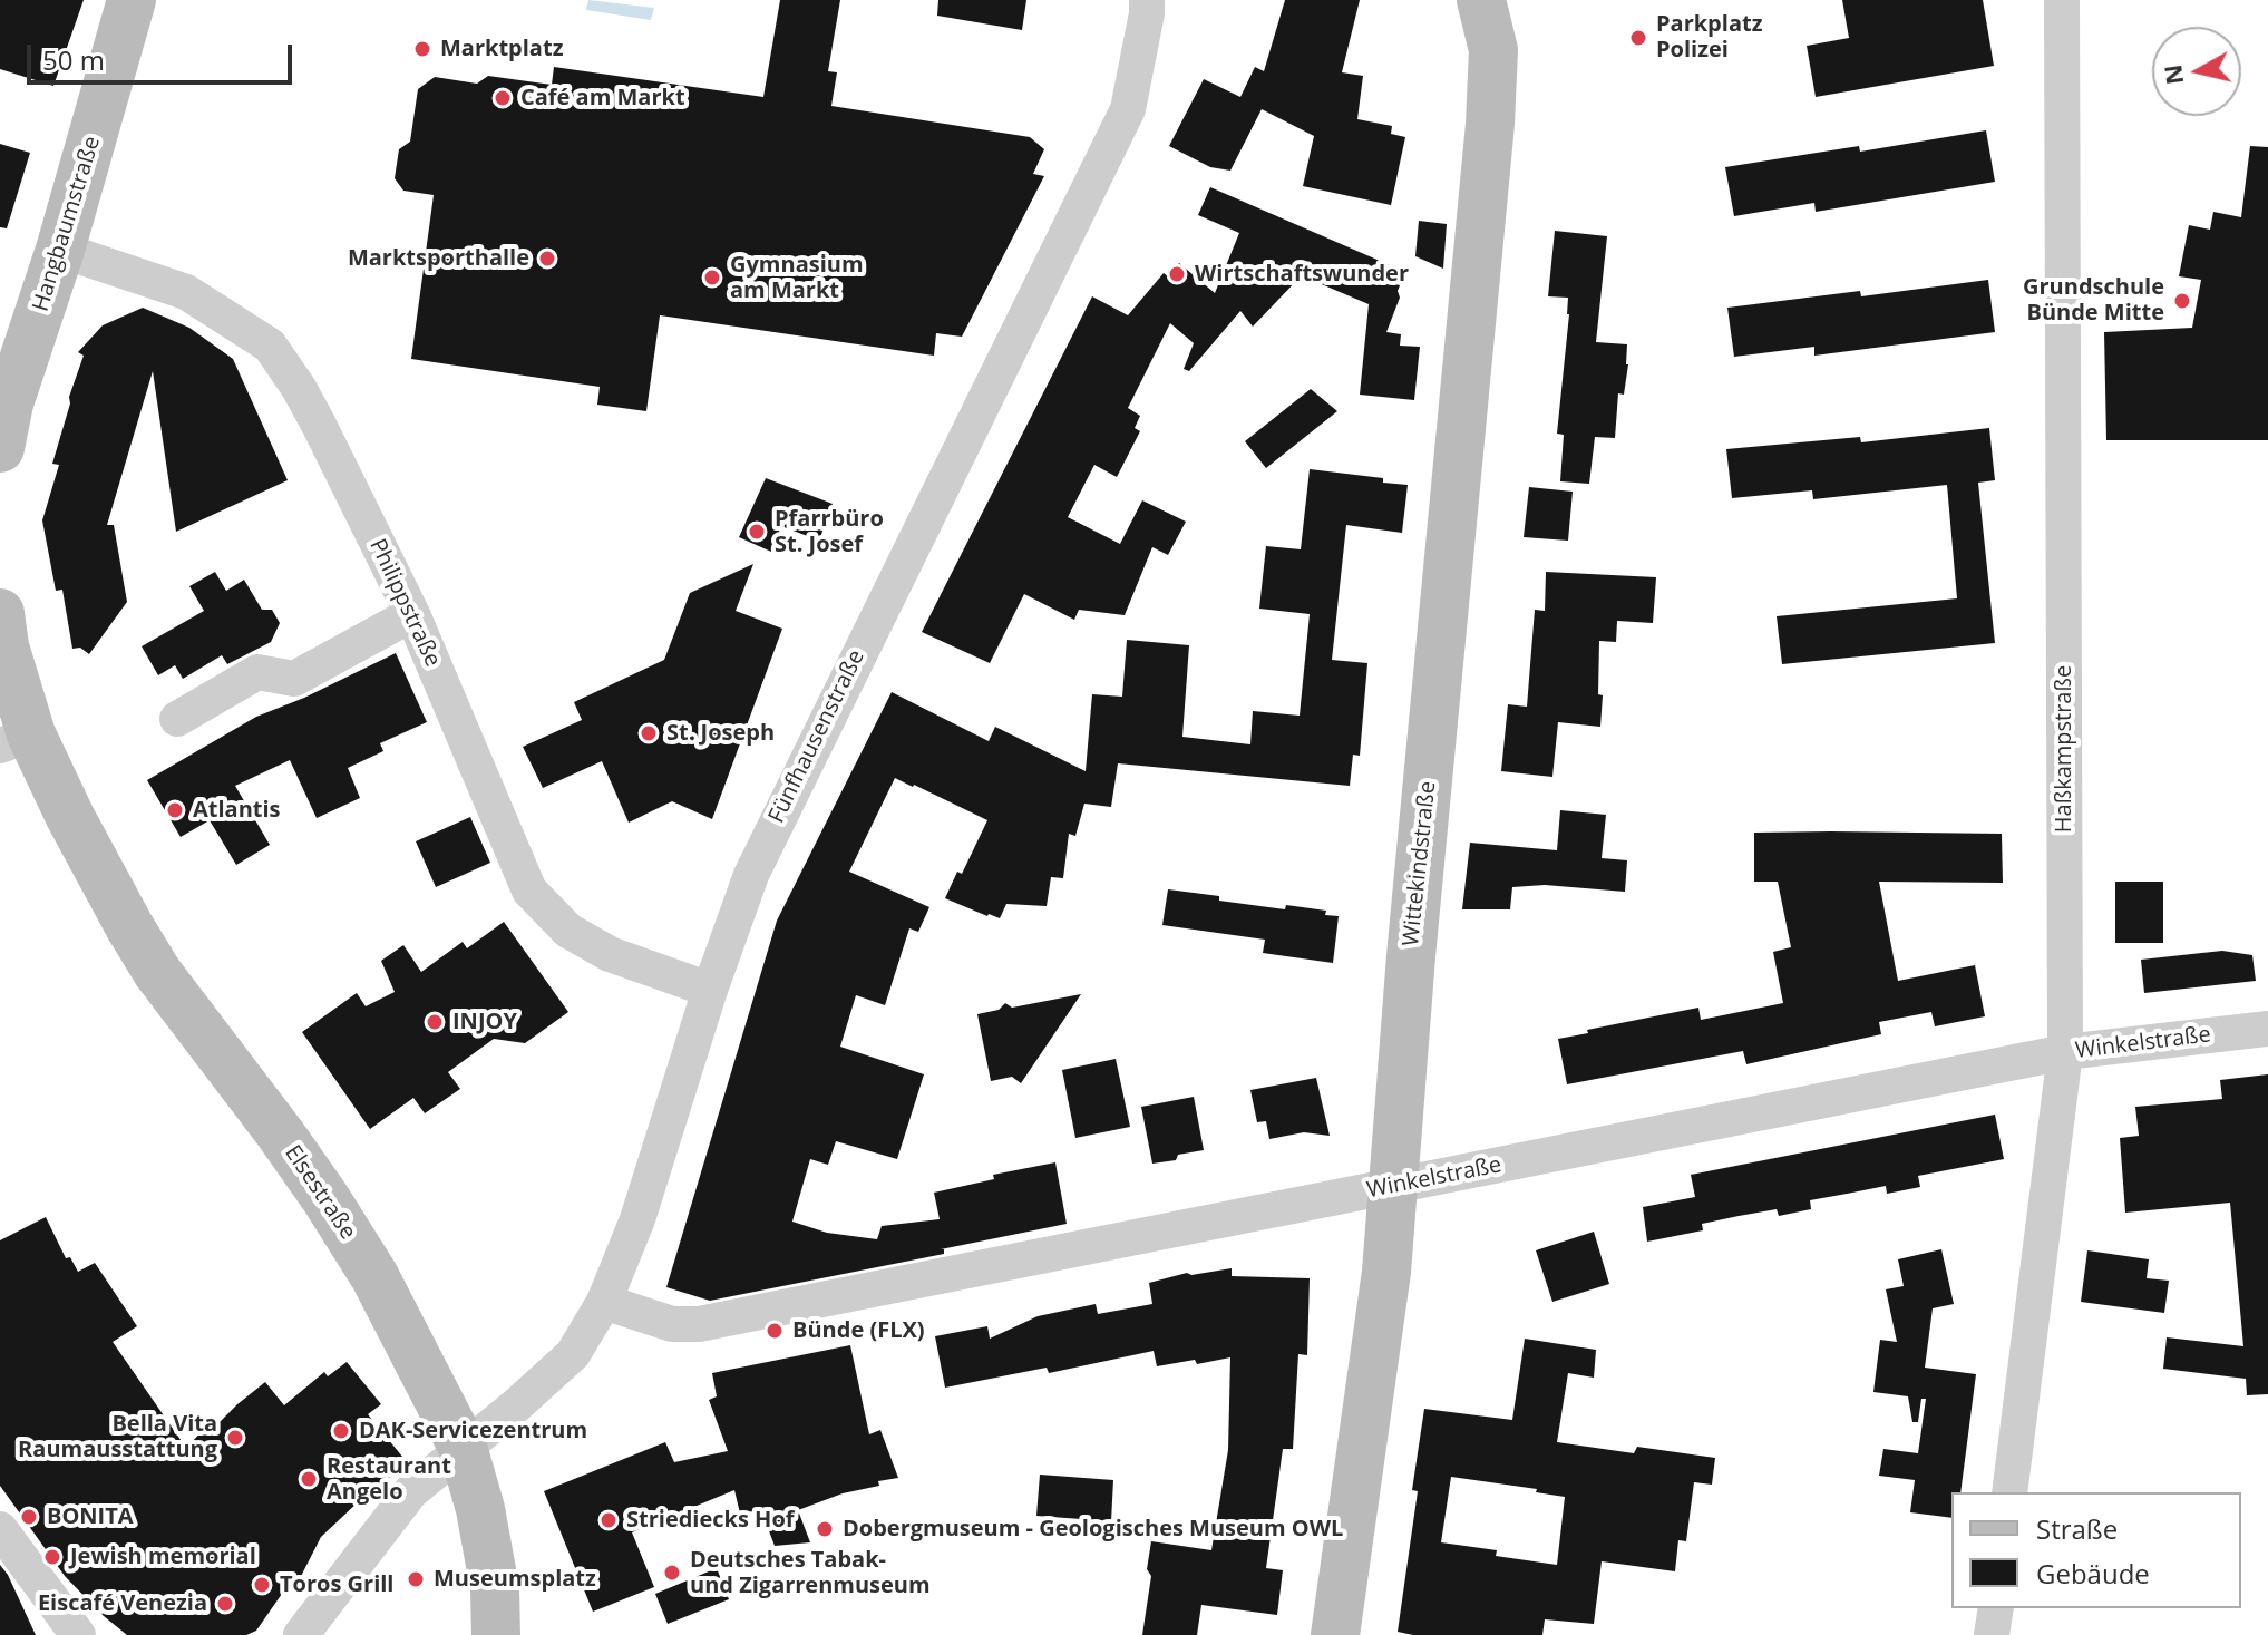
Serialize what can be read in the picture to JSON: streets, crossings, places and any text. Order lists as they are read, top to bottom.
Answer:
{
  "streets": {
    "main road": ["Hangbaumstraße", "Wittekindstraße", "Elsestraße"],
    "street": [
      "Philippstraße",
      "Fünfhausenstraße",
      "Haßkampstraße",
      "Winkelstraße"
    ]
  },
  "crossings": [
    ["Hangbaumstraße", "Philippstraße"],
    ["Philippstraße", "Fünfhausenstraße"],
    ["Fünfhausenstraße", "Winkelstraße"],
    ["Fünfhausenstraße", "Elsestraße"],
    ["Haßkampstraße", "Winkelstraße"],
    ["Wittekindstraße", "Winkelstraße"]
  ],
  "places": [
    "Parkplatz Polizei",
    "Marktplatz",
    "Café am Markt",
    "Marktsporthalle",
    "Wirtschaftswunder",
    "Gymnasium am Markt",
    "Grundschule Bünde Mitte",
    "Pfarrbüro St. Josef",
    "St. Joseph",
    "Atlantis",
    "INJOY",
    "Bünde (FLX)",
    "DAK-Servicezentrum",
    "Bella Vita Raumausstattung",
    "Restaurant Angelo",
    "BONITA",
    "Striediecks Hof",
    "Dobergmuseum - Geologisches Museum OWL",
    "Jewish memorial",
    "Deutsches Tabak- und Zigarrenmuseum",
    "Museumsplatz",
    "Toros Grill",
    "Eiscafé Venezia"
  ],
  "legend": ["Straße", "Gebäude"],
  "scale_bar": "50 m",
  "north": "left"
}
